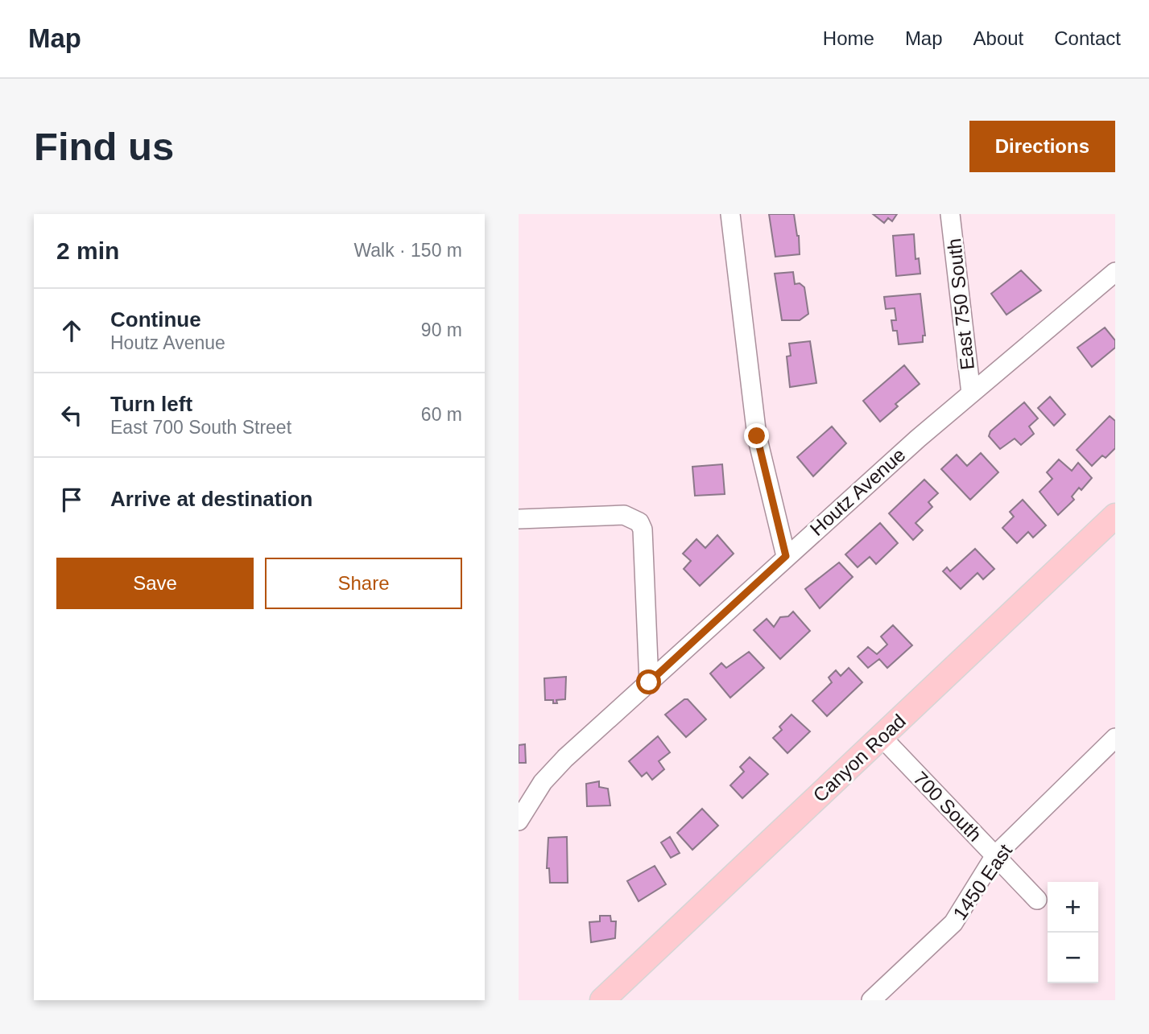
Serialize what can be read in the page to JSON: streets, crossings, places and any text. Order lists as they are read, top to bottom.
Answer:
{
  "streets": {
    "main road": ["Canyon Road"],
    "street": [
      "East 750 South",
      "Houtz Avenue",
      "700 South",
      "1450 East"
    ]
  },
  "crossings": [
    ["East 750 South", "Houtz Avenue"],
    ["Canyon Road", "700 South"],
    ["700 South", "1450 East"]
  ],
  "page": {
    "header": "Map",
    "nav": [
      "Home",
      "Map",
      "About",
      "Contact"
    ],
    "buttons": [
      "Directions",
      ["Save", "Share"]
    ],
    "title": "Find us",
    "heading": ["2 min", "Walk · 150 m"],
    "list": [
      ["Continue", "Houtz Avenue", "90 m"],
      ["Turn left", "East 700 South Street", "60 m"],
      "Arrive at destination"
    ],
    "map_buttons": ["+", "−"]
  }
}
